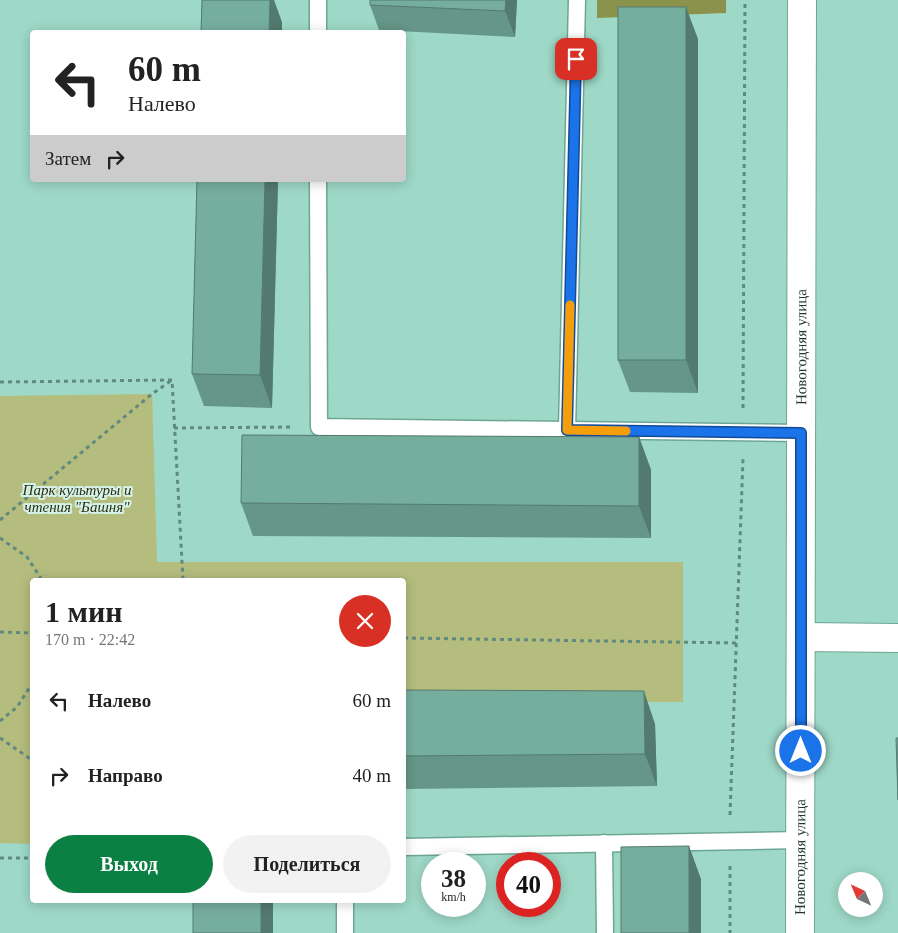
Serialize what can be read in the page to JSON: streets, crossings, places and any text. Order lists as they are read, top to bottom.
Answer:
{
  "streets": {
    "street": ["Новогодняя улица"]
  },
  "parks": ["Парк культуры и чтения \"Башня\""],
  "north": "top left",
  "page": {
    "turn": ["60 m", "Налево"],
    "then": "Затем",
    "heading": ["1 мин", "170 m · 22:42"],
    "list": [
      {
        "name": "Налево",
        "value": "60 m"
      },
      {
        "name": "Направо",
        "value": "40 m"
      }
    ],
    "buttons": ["Выход", "Поделиться"],
    "speed": "38 km/h",
    "limit": "40"
  }
}
